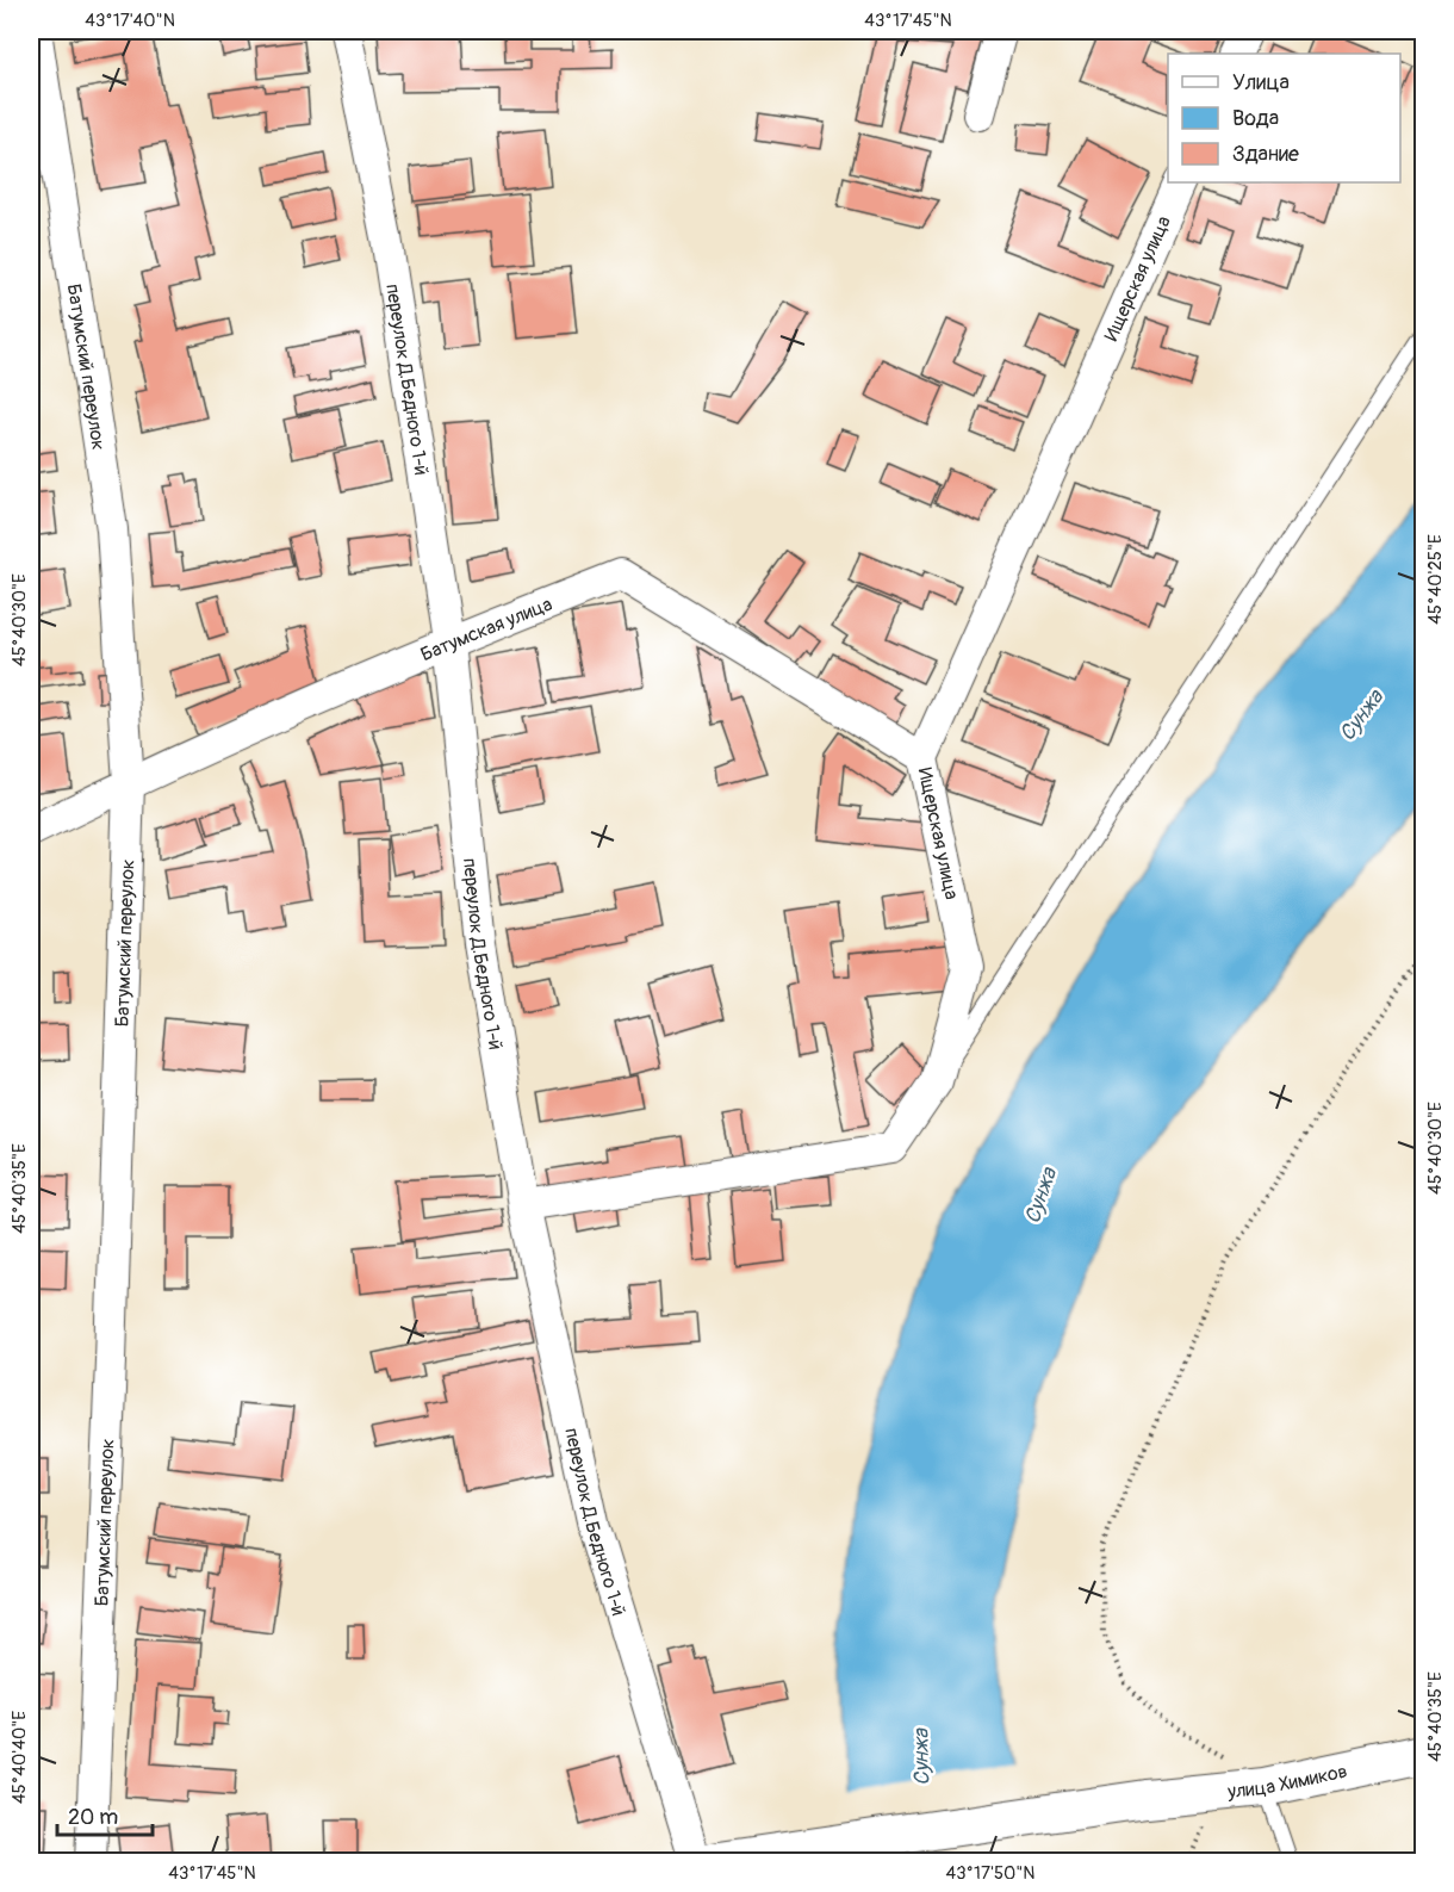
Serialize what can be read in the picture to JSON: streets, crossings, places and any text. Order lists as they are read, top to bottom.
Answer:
{
  "streets": {
    "street": [
      "Ищерская улица",
      "Батумский переулок",
      "переулок Д.Бедного 1-й",
      "Батумская улица",
      "улица Химиков"
    ]
  },
  "crossings": [
    ["Ищерская улица", "переулок Д.Бедного 1-й"],
    ["Ищерская улица", "Батумская улица"],
    ["Батумский переулок", "Батумская улица"],
    ["переулок Д.Бедного 1-й", "Батумская улица"]
  ],
  "water": ["Сунжа"],
  "legend": ["Улица", "Вода", "Здание"],
  "scale_bar": "20 m",
  "coordinates": [
    "43°17'40\"N",
    "43°17'45\"N",
    "45°40'25\"E",
    "45°40'30\"E",
    "45°40'35\"E",
    "45°40'40\"E",
    "43°17'50\"N"
  ]
}
